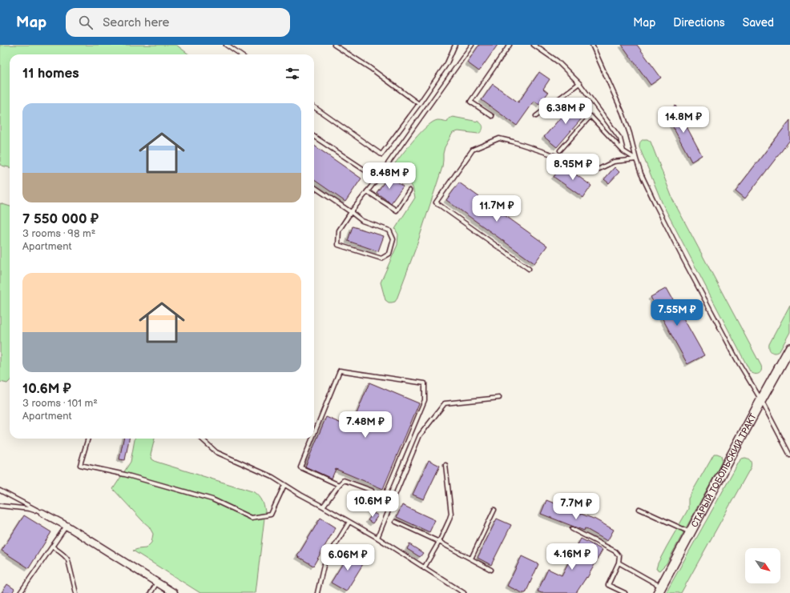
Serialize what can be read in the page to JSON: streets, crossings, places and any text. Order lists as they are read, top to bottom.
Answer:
{
  "streets": {
    "street": ["СТАРЫЙ ТОБОЛЬСКИЙ ТРАКТ"]
  },
  "north": "bottom right",
  "page": {
    "header": "Map",
    "search": "Search here",
    "nav": ["Map", "Directions", "Saved"],
    "heading": "11 homes",
    "list": [
      {
        "name": "7 550 000 ₽",
        "note": "3 rooms · 98 m² · Apartment"
      },
      {
        "name": "10.6M ₽",
        "note": "3 rooms · 101 m² · Apartment"
      }
    ],
    "price": [
      "6.38M ₽",
      "14.8M ₽",
      "8.95M ₽",
      "8.48M ₽",
      "11.7M ₽",
      "7.55M ₽",
      "7.48M ₽",
      "10.6M ₽",
      "7.7M ₽",
      "4.16M ₽",
      "6.06M ₽"
    ]
  }
}
